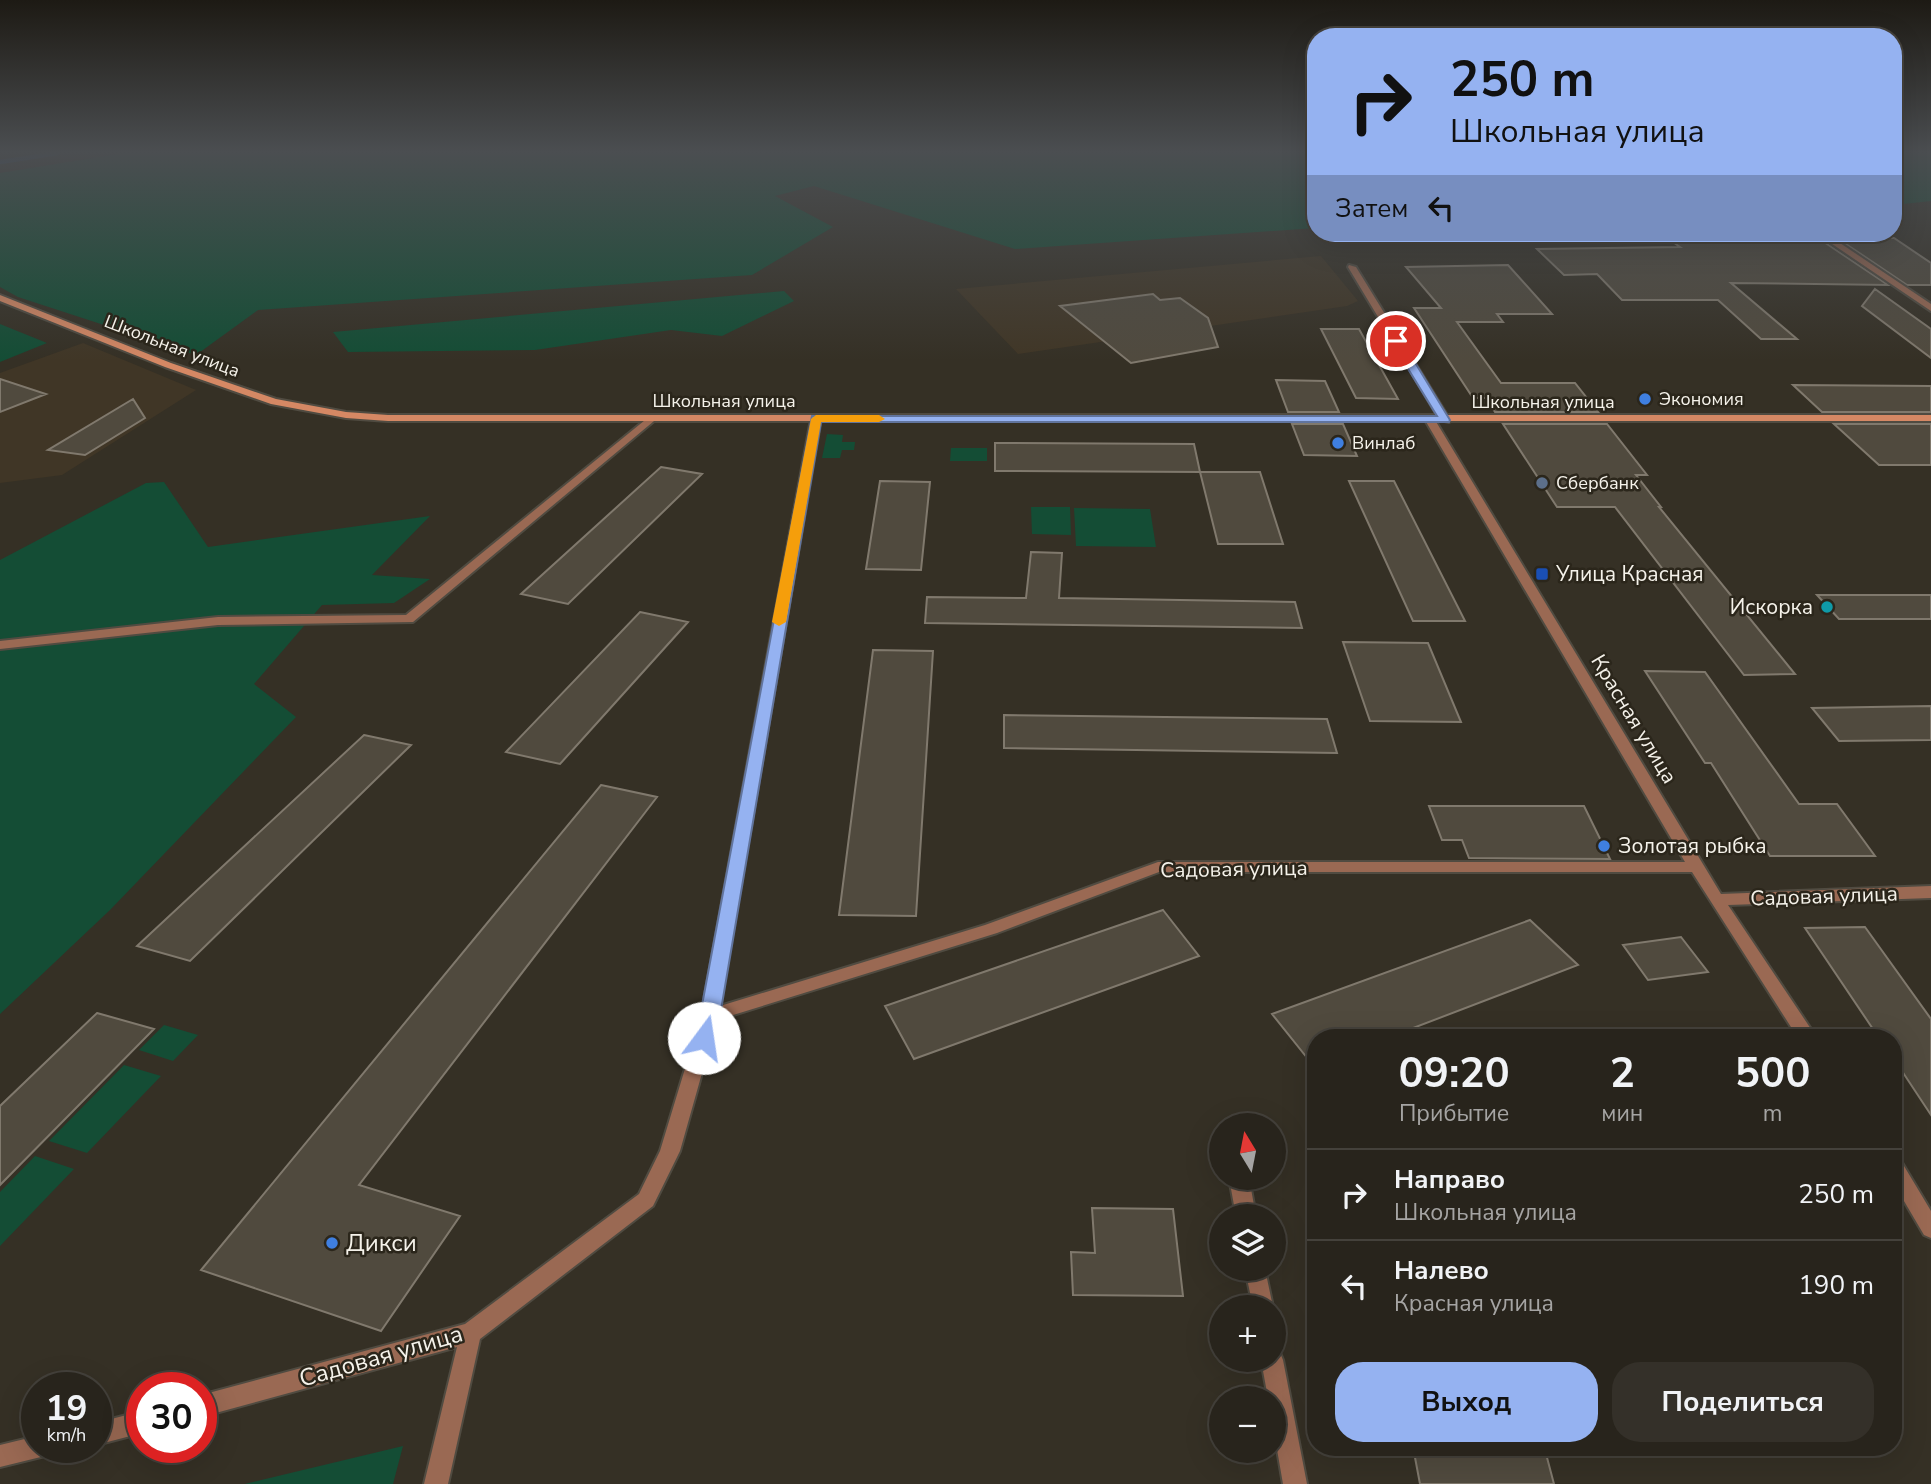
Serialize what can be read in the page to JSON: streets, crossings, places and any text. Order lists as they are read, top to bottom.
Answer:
{
  "streets": {
    "street": ["Школьная улица", "Красная улица", "Садовая улица"]
  },
  "crossings": [
    ["Школьная улица", "Красная улица"],
    ["Красная улица", "Садовая улица"]
  ],
  "places": {
    "other": [
      "Экономия",
      "Винлаб",
      "Сбербанк",
      "Искорка",
      "Золотая рыбка",
      "Дикси"
    ],
    "transit": ["Улица Красная"]
  },
  "north": "top",
  "page": {
    "turn": ["250 m", "Школьная улица"],
    "then": "Затем",
    "eta": [
      "09:20",
      "Прибытие",
      "2",
      "мин",
      "500",
      "m"
    ],
    "map_buttons": ["+", "−"],
    "list": [
      {
        "name": "Направо",
        "note": "Школьная улица",
        "value": "250 m"
      },
      {
        "name": "Налево",
        "note": "Красная улица",
        "value": "190 m"
      }
    ],
    "buttons": ["Выход", "Поделиться"],
    "speed": "19 km/h",
    "limit": "30"
  }
}
